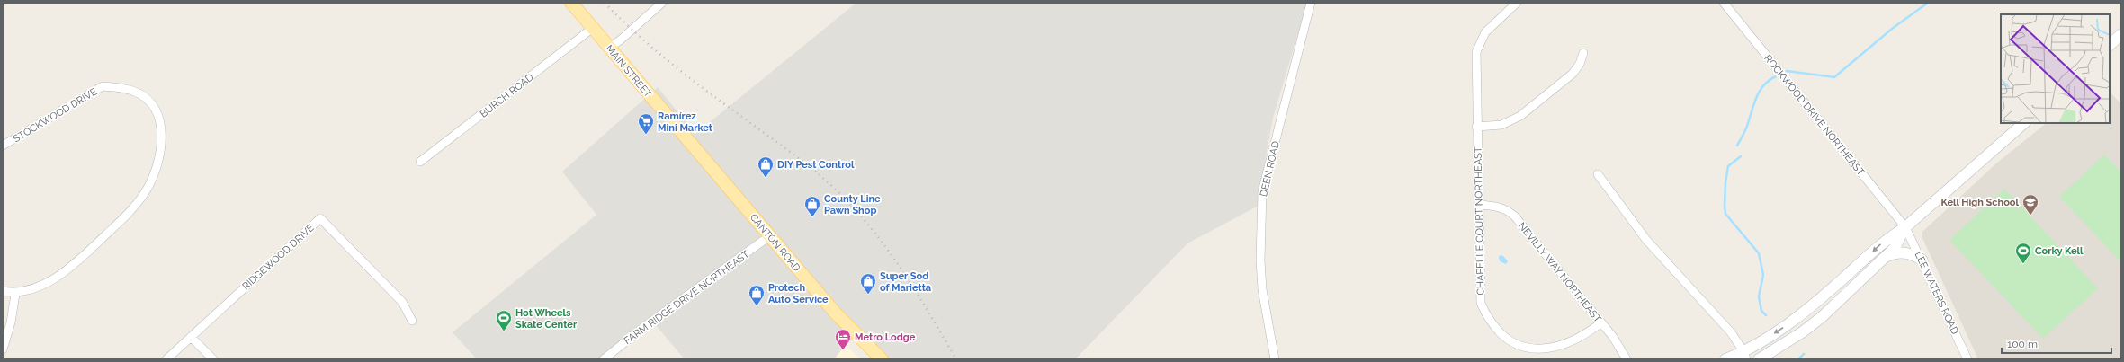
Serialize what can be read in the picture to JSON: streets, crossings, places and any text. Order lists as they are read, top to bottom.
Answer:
{
  "streets": {
    "main road": ["MAIN STREET", "CANTON ROAD"],
    "street": [
      "BURCH ROAD",
      "STOCKWOOD DRIVE",
      "ROCKWOOD DRIVE NORTHEAST",
      "DEEN ROAD",
      "CHAPELLE COURT NORTHEAST",
      "RIDGEWOOD DRIVE",
      "NEVILLY WAY NORTHEAST",
      "LEE WATERS ROAD",
      "FARM RIDGE DRIVE NORTHEAST"
    ]
  },
  "crossings": [
    ["MAIN STREET", "BURCH ROAD"],
    ["MAIN STREET", "CANTON ROAD"],
    ["ROCKWOOD DRIVE NORTHEAST", "LEE WATERS ROAD"],
    ["CHAPELLE COURT NORTHEAST", "NEVILLY WAY NORTHEAST"],
    ["CANTON ROAD", "FARM RIDGE DRIVE NORTHEAST"]
  ],
  "places": {
    "supermarket": ["Ramírez Mini Market"],
    "shop": [
      "DIY Pest Control",
      "County Line Pawn Shop",
      "Super Sod of Marietta",
      "Protech Auto Service"
    ],
    "school or university": ["Kell High School"],
    "sports": ["Corky Kell", "Hot Wheels Skate Center"],
    "hotel": ["Metro Lodge"]
  },
  "scale_bar": "100 m"
}
